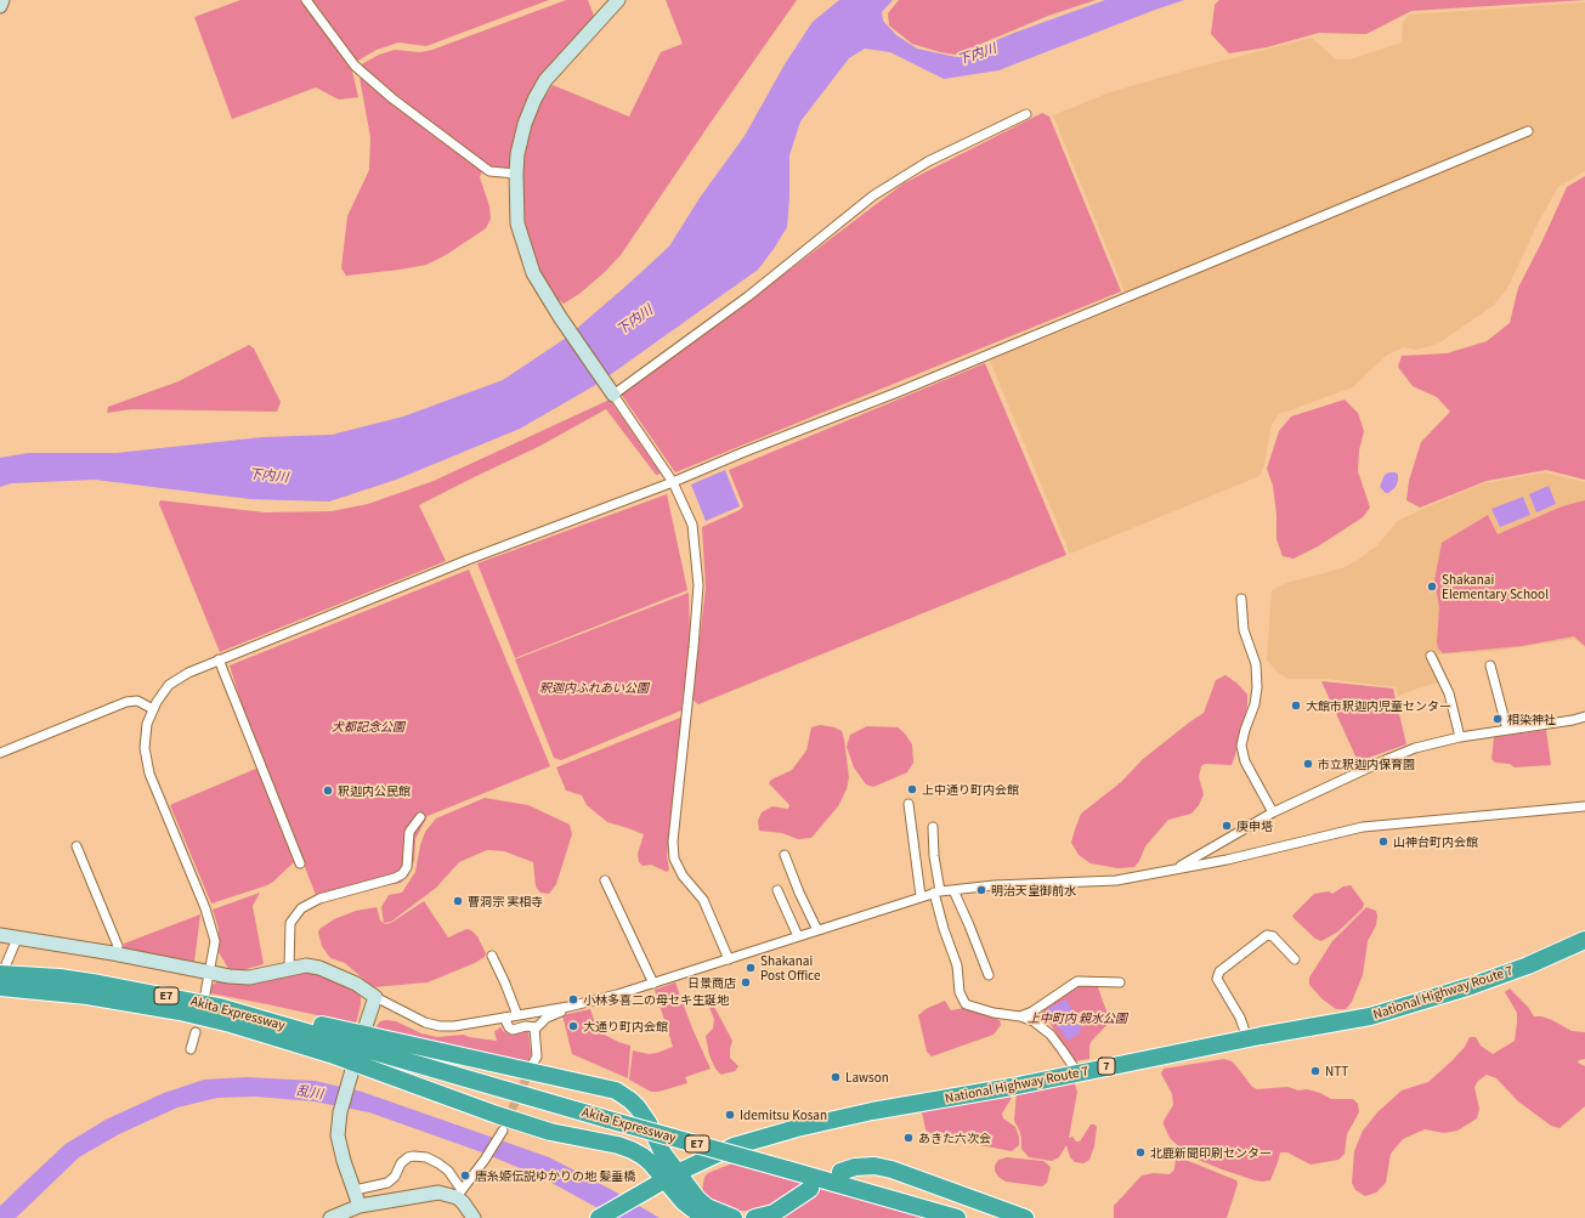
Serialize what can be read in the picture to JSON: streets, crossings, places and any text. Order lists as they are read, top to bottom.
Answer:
{
  "streets": {
    "highway": [
      "National Highway Route 7",
      "E7",
      "Akita Expressway",
      "7"
    ]
  },
  "water": ["下内川", "乱川"],
  "parks": ["釈迦内ふれあい公園", "犬都記念公園", "上中町内 親水公園"],
  "places": [
    "Shakanai Elementary School",
    "大館市釈迦内児童センター",
    "相染神社",
    "市立釈迦内保育園",
    "上中通り町内会館",
    "釈迦内公民館",
    "庚申塔",
    "山神台町内会館",
    "明治天皇御前水",
    "曹洞宗 実相寺",
    "Shakanai Post Office",
    "日景商店",
    "小林多喜二の母セキ生誕地",
    "大通り町内会館",
    "NTT",
    "Lawson",
    "Idemitsu Kosan",
    "あきた六次会",
    "北鹿新聞印刷センター",
    "唐糸姫伝説ゆかりの地 髪垂橋"
  ]
}
